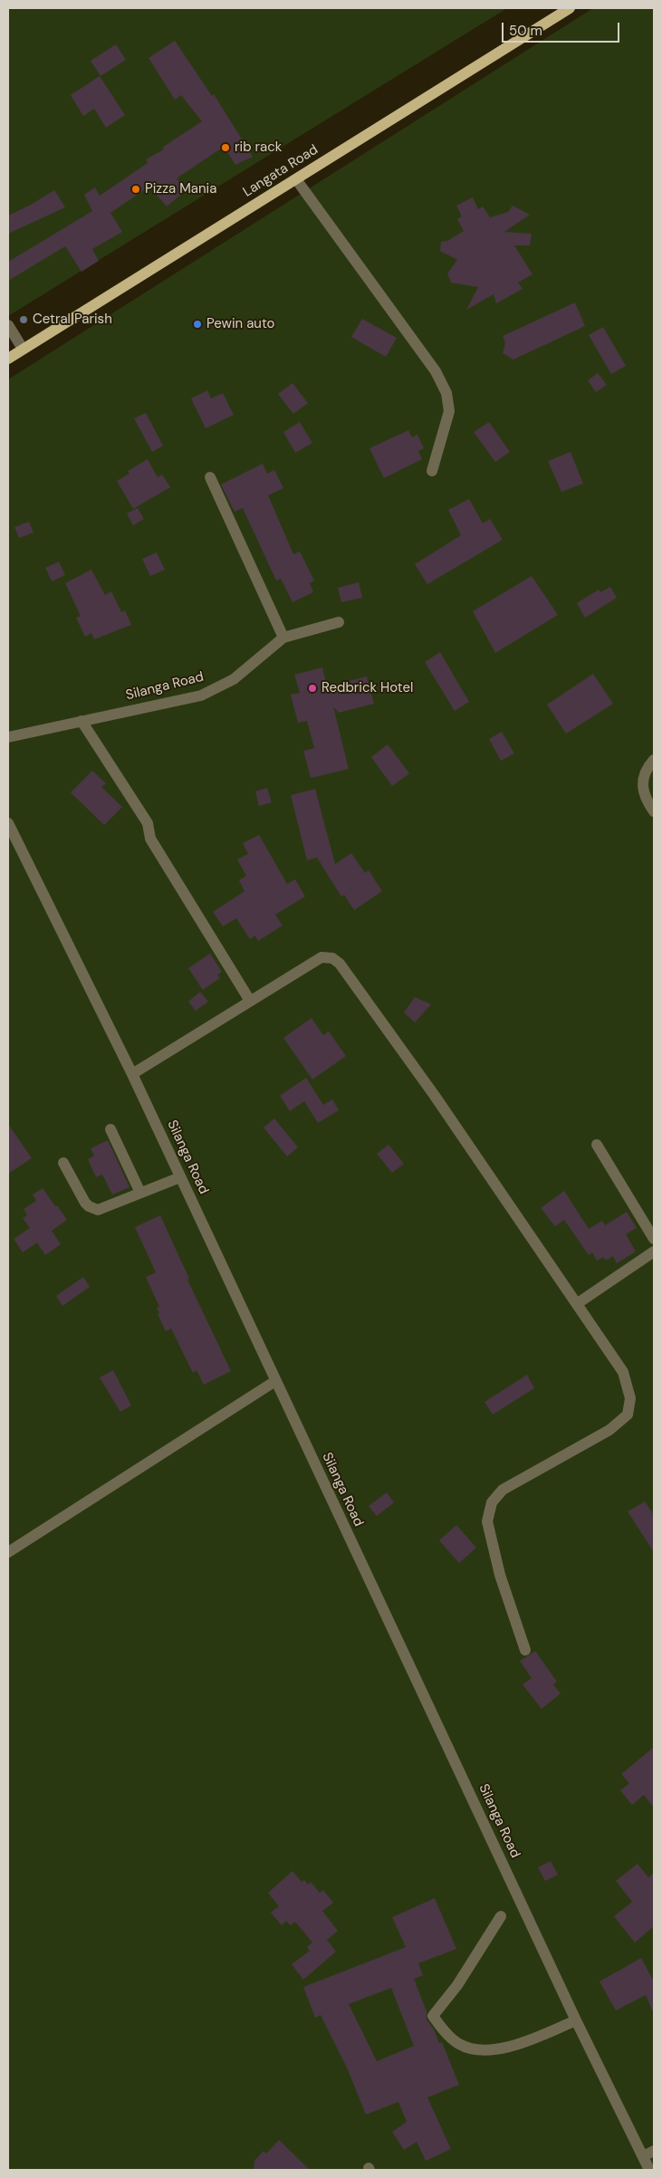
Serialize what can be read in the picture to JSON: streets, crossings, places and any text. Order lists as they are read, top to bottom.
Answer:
{
  "streets": {
    "main road": ["Langata Road"],
    "street": ["Silanga Road"]
  },
  "places": [
    "rib rack",
    "Pizza Mania",
    "Cetral Parish",
    "Pewin auto",
    "Redbrick Hotel"
  ],
  "scale_bar": "50 m"
}
